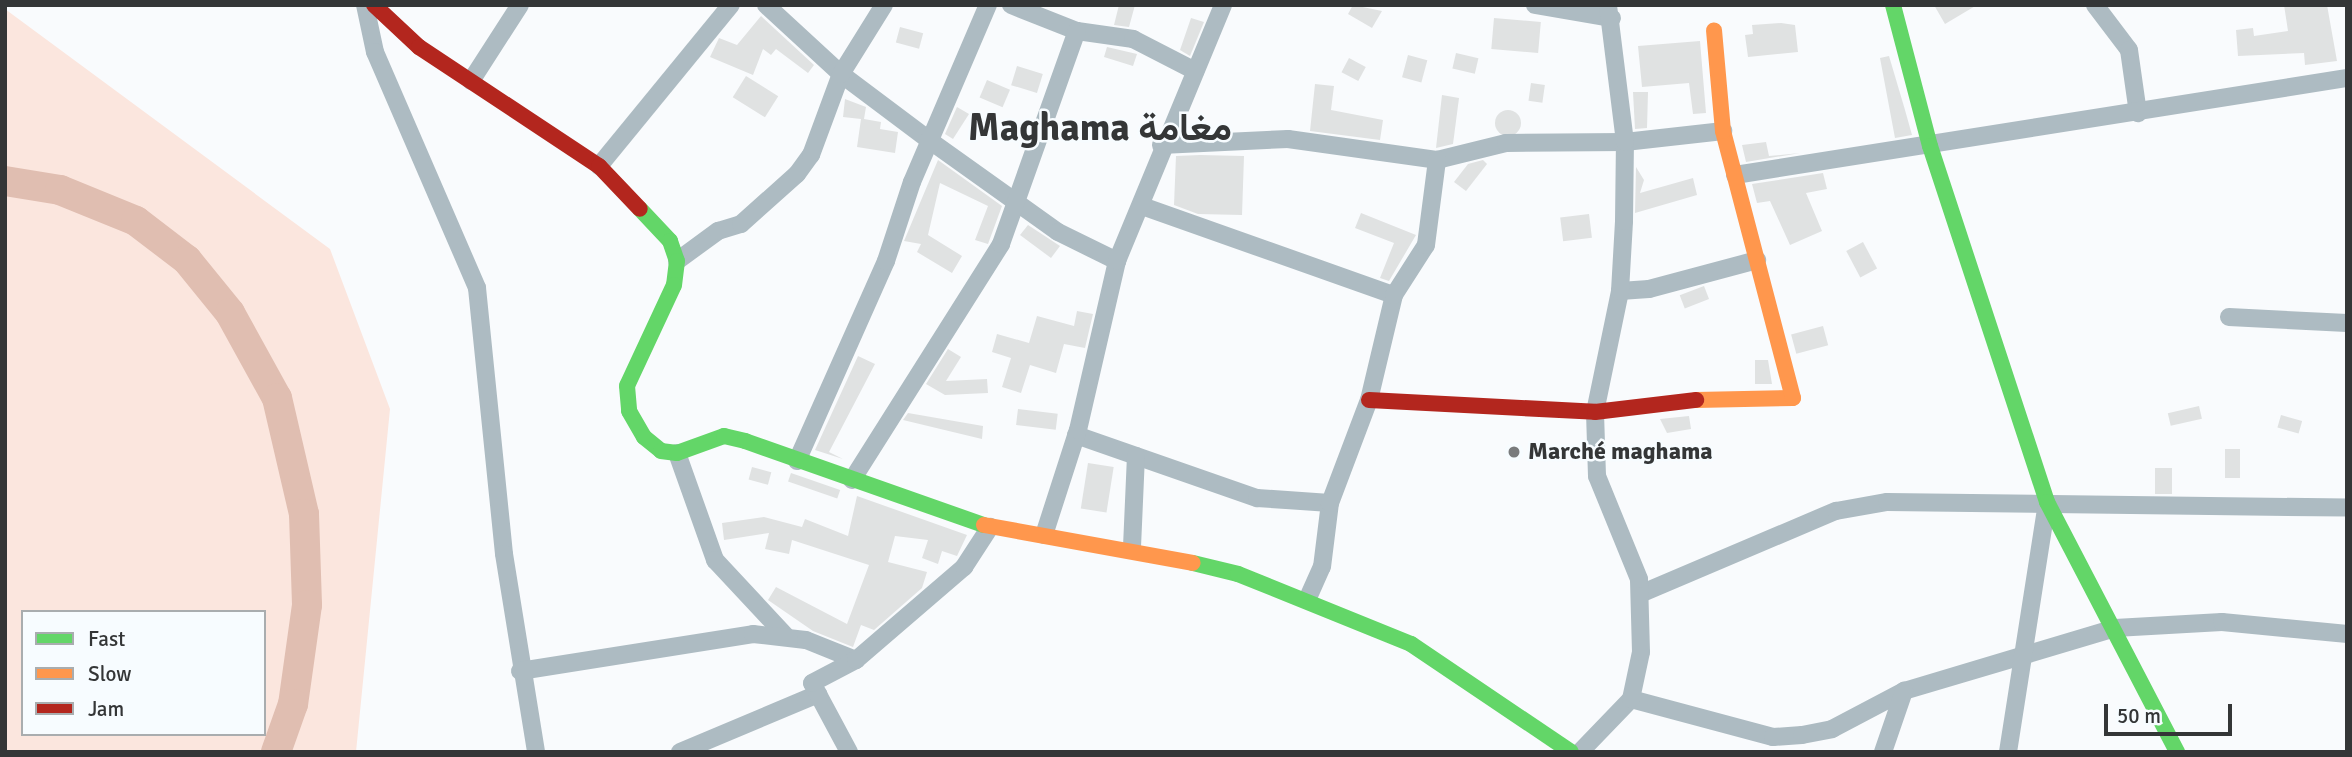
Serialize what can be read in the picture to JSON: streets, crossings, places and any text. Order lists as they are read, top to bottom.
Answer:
{
  "districts": ["Maghama مغامة"],
  "places": ["Marché maghama"],
  "legend": ["Fast", "Slow", "Jam"],
  "scale_bar": "50 m"
}
